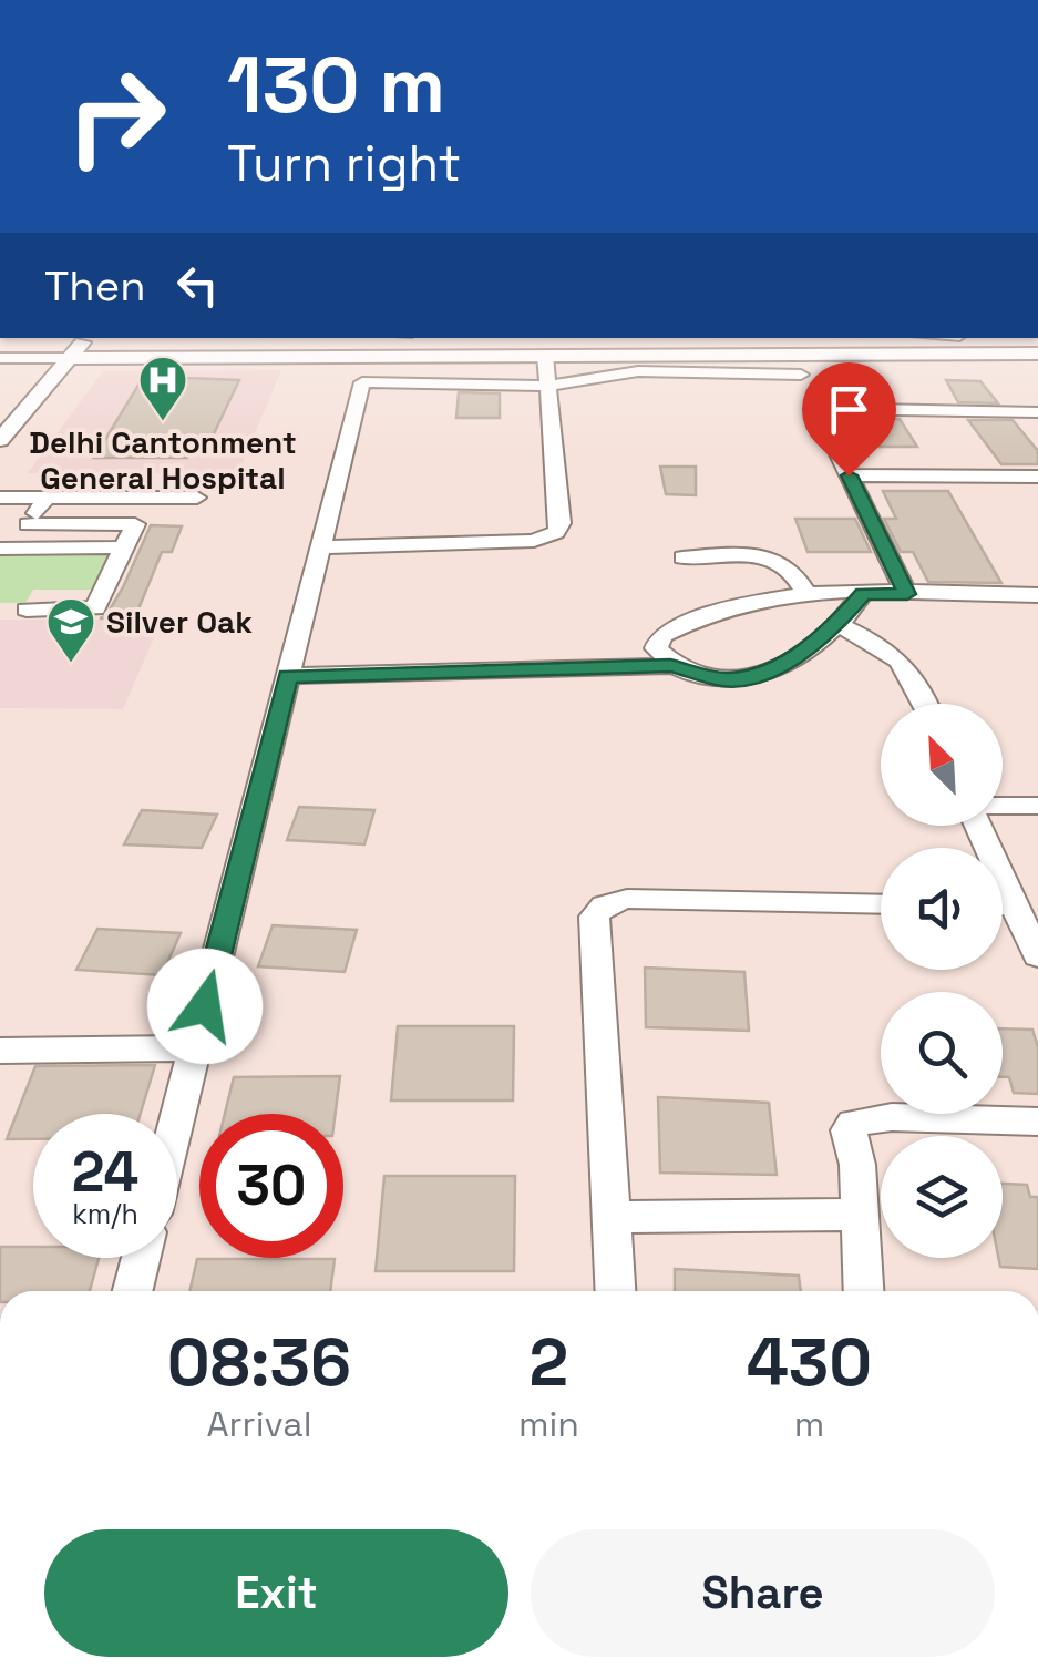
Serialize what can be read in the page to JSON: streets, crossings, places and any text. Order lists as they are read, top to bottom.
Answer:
{
  "places": {
    "hospital": ["Delhi Cantonment General Hospital"],
    "school or university": ["Silver Oak"]
  },
  "north": "top left",
  "page": {
    "turn": ["130 m", "Turn right"],
    "then": "Then",
    "speed": "24 km/h",
    "limit": "30",
    "eta": [
      "08:36",
      "Arrival",
      "2",
      "min",
      "430",
      "m"
    ],
    "buttons": ["Exit", "Share"]
  }
}
